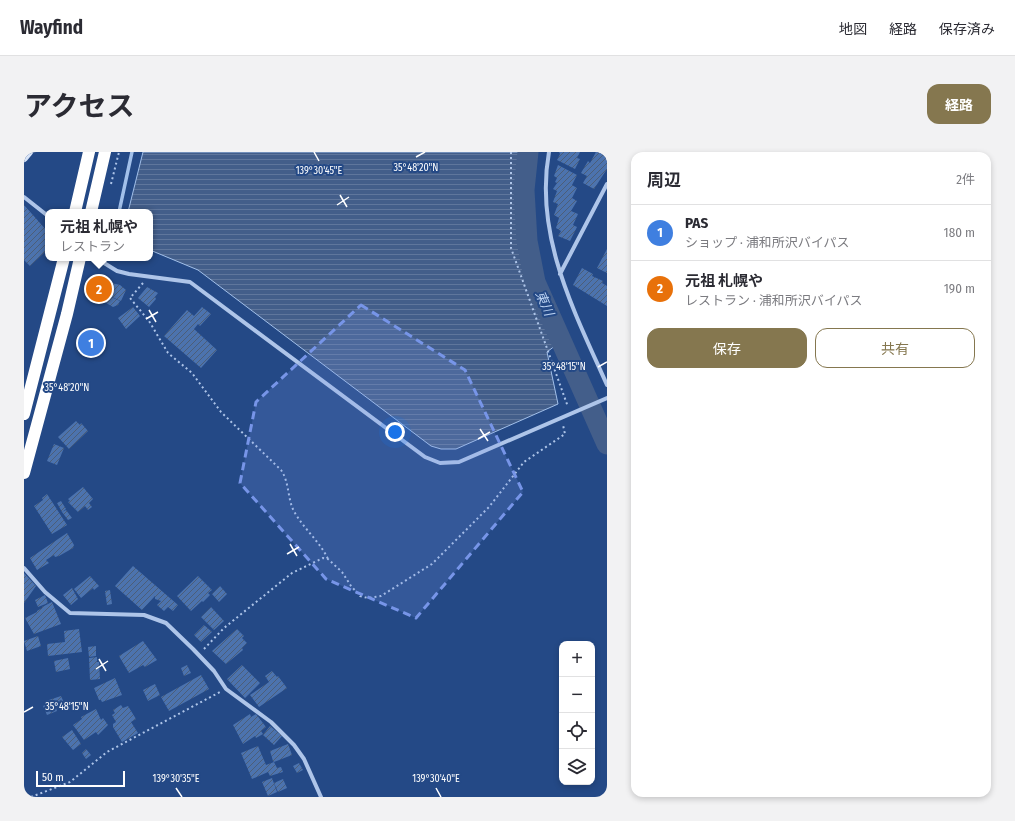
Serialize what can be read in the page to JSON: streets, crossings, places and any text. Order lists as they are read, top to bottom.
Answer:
{
  "water": ["東川"],
  "scale_bar": "50 m",
  "page": {
    "header": "Wayfind",
    "nav": ["地図", "経路", "保存済み"],
    "title": "アクセス",
    "buttons": [
      "経路",
      ["保存", "共有"]
    ],
    "heading": ["周辺", "2件"],
    "list": [
      {
        "mark": "1",
        "name": "PAS",
        "note": "ショップ · 浦和所沢バイパス",
        "value": "180 m"
      },
      {
        "mark": "2",
        "name": "元祖 札幌や",
        "note": "レストラン · 浦和所沢バイパス",
        "value": "190 m"
      }
    ],
    "popup": ["元祖 札幌や", "レストラン"],
    "pins": ["2", "1"],
    "map_buttons": ["+", "−"],
    "scale": "50 m"
  },
  "coordinates": [
    "35°48'20\"N",
    "139°30'45\"E",
    "35°48'15\"N",
    "139°30'35\"E",
    "139°30'40\"E"
  ]
}
